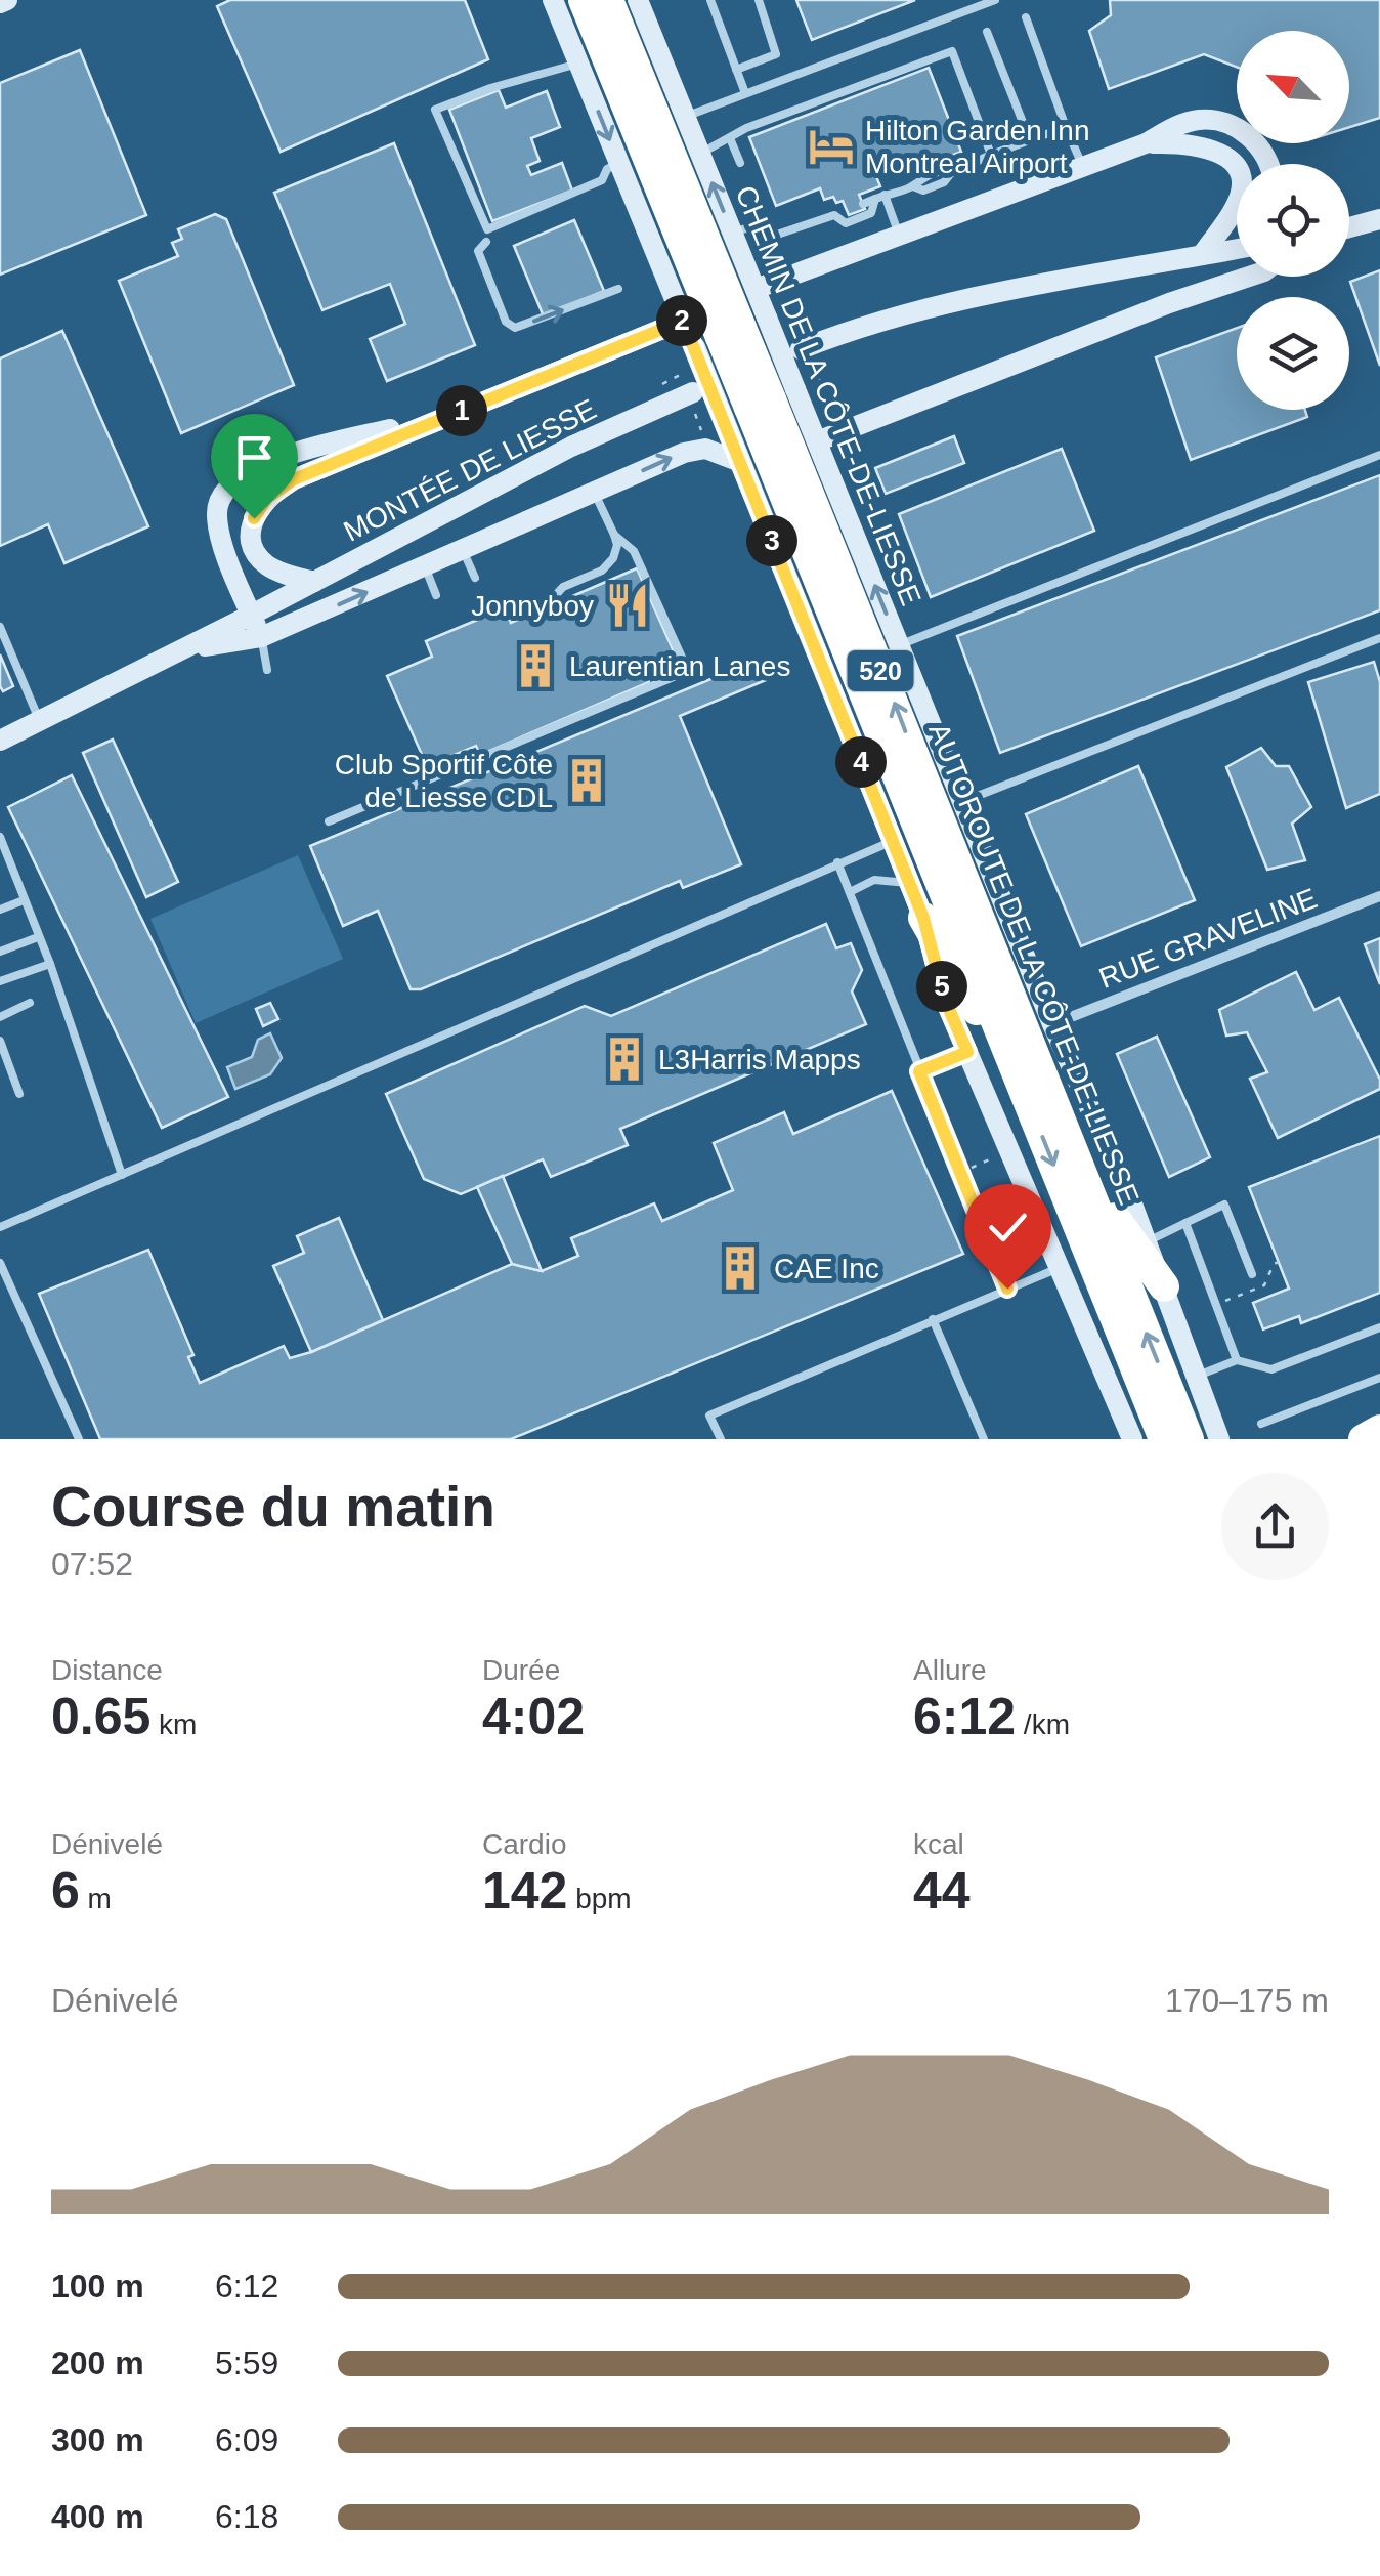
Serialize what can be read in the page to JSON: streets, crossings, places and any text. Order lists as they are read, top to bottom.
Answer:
{
  "streets": {
    "highway": ["520", "AUTOROUTE DE LA CÔTE-DE-LIESSE"],
    "street": ["CHEMIN DE LA CÔTE-DE-LIESSE", "MONTÉE DE LIESSE", "RUE GRAVELINE"]
  },
  "crossings": [
    ["CHEMIN DE LA CÔTE-DE-LIESSE", "RUE GRAVELINE"],
    ["CHEMIN DE LA CÔTE-DE-LIESSE", "AUTOROUTE DE LA CÔTE-DE-LIESSE"]
  ],
  "places": {
    "hotel": ["Hilton Garden Inn Montreal Airport"],
    "restaurant": ["Jonnyboy"],
    "building": [
      "Laurentian Lanes",
      "Club Sportif Côte de Liesse CDL",
      "L3Harris Mapps",
      "CAE Inc"
    ]
  },
  "north": "top left",
  "page": {
    "pins": [
      "2",
      "1",
      "3",
      "4",
      "5"
    ],
    "heading": ["Course du matin", "07:52"],
    "stats": [
      ["Distance", "0.65 km"],
      ["Durée", "4:02"],
      ["Allure", "6:12 /km"],
      ["Dénivelé", "6 m"],
      ["Cardio", "142 bpm"],
      ["kcal", "44"]
    ],
    "chart": ["Dénivelé", "170–175 m"],
    "list": [
      {
        "name": "100 m",
        "note": "6:12"
      },
      {
        "name": "200 m",
        "note": "5:59"
      },
      {
        "name": "300 m",
        "note": "6:09"
      },
      {
        "name": "400 m",
        "note": "6:18"
      }
    ]
  }
}
